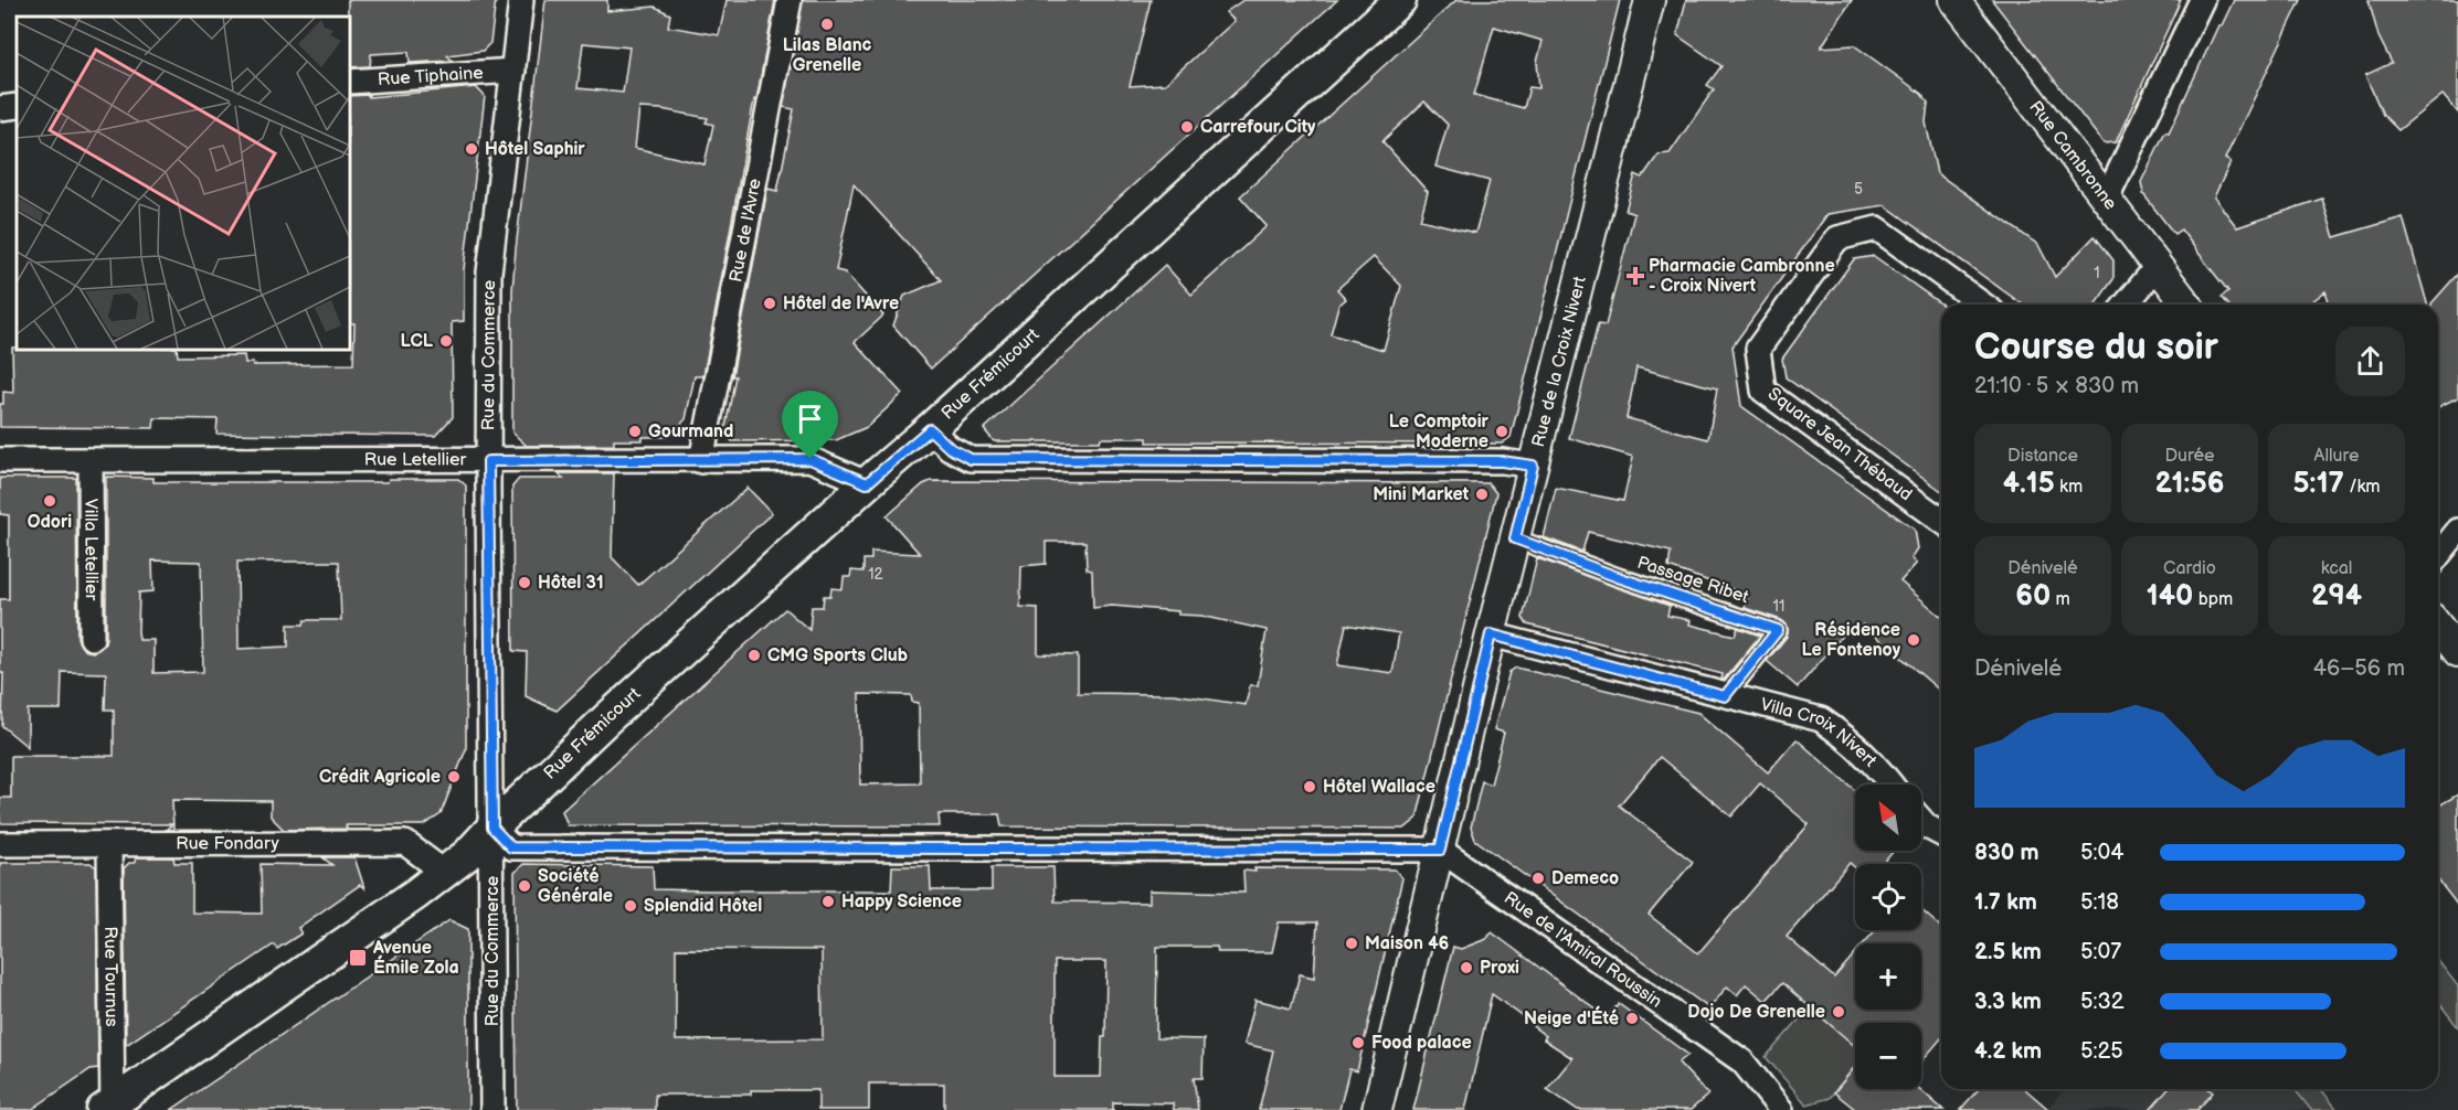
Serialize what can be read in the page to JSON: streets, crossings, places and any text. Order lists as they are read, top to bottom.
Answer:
{
  "streets": {
    "main road": ["Rue Frémicourt"],
    "street": [
      "Rue Tiphaine",
      "Rue Cambronne",
      "Rue de l'Avre",
      "Rue du Commerce",
      "Rue de la Croix Nivert",
      "Square Jean Thébaud",
      "Rue Letellier",
      "Villa Letellier",
      "Passage Ribet",
      "Villa Croix Nivert",
      "Rue Fondary",
      "Rue de l'Amiral Roussin",
      "Rue Tournus"
    ]
  },
  "crossings": [
    ["Rue Tiphaine", "Rue du Commerce"],
    ["Rue de l'Avre", "Rue Letellier"],
    ["Rue du Commerce", "Rue Frémicourt"],
    ["Rue du Commerce", "Rue Letellier"],
    ["Rue de la Croix Nivert", "Passage Ribet"],
    ["Rue de la Croix Nivert", "Villa Croix Nivert"],
    ["Rue de la Croix Nivert", "Rue de l'Amiral Roussin"],
    ["Rue Frémicourt", "Rue Letellier"],
    ["Rue Letellier", "Villa Letellier"],
    ["Passage Ribet", "Villa Croix Nivert"],
    ["Rue Fondary", "Rue Tournus"]
  ],
  "places": {
    "other": [
      "Lilas Blanc Grenelle",
      "Carrefour City",
      "Hôtel Saphir",
      "Hôtel de l'Avre",
      "LCL",
      "Gourmand",
      "Le Comptoir Moderne",
      "Mini Market",
      "Odori",
      "Hôtel 31",
      "Résidence Le Fontenoy",
      "CMG Sports Club",
      "Crédit Agricole",
      "Hôtel Wallace",
      "Demeco",
      "Société Générale",
      "Happy Science",
      "Splendid Hôtel",
      "Maison 46",
      "Proxi",
      "Dojo De Grenelle",
      "Neige d'Été",
      "Food palace"
    ],
    "health": ["Pharmacie Cambronne - Croix Nivert"],
    "transit": ["Avenue Émile Zola"]
  },
  "house_numbers": [
    "5",
    "1",
    "12",
    "11"
  ],
  "north": "top left",
  "page": {
    "heading": ["Course du soir", "21:10 · 5 × 830 m"],
    "stats": [
      ["Distance", "4.15 km"],
      ["Durée", "21:56"],
      ["Allure", "5:17 /km"],
      ["Dénivelé", "60 m"],
      ["Cardio", "140 bpm"],
      ["kcal", "294"]
    ],
    "chart": ["Dénivelé", "46–56 m"],
    "map_buttons": ["+", "−"],
    "list": [
      {
        "name": "830 m",
        "note": "5:04"
      },
      {
        "name": "1.7 km",
        "note": "5:18"
      },
      {
        "name": "2.5 km",
        "note": "5:07"
      },
      {
        "name": "3.3 km",
        "note": "5:32"
      },
      {
        "name": "4.2 km",
        "note": "5:25"
      }
    ]
  }
}
